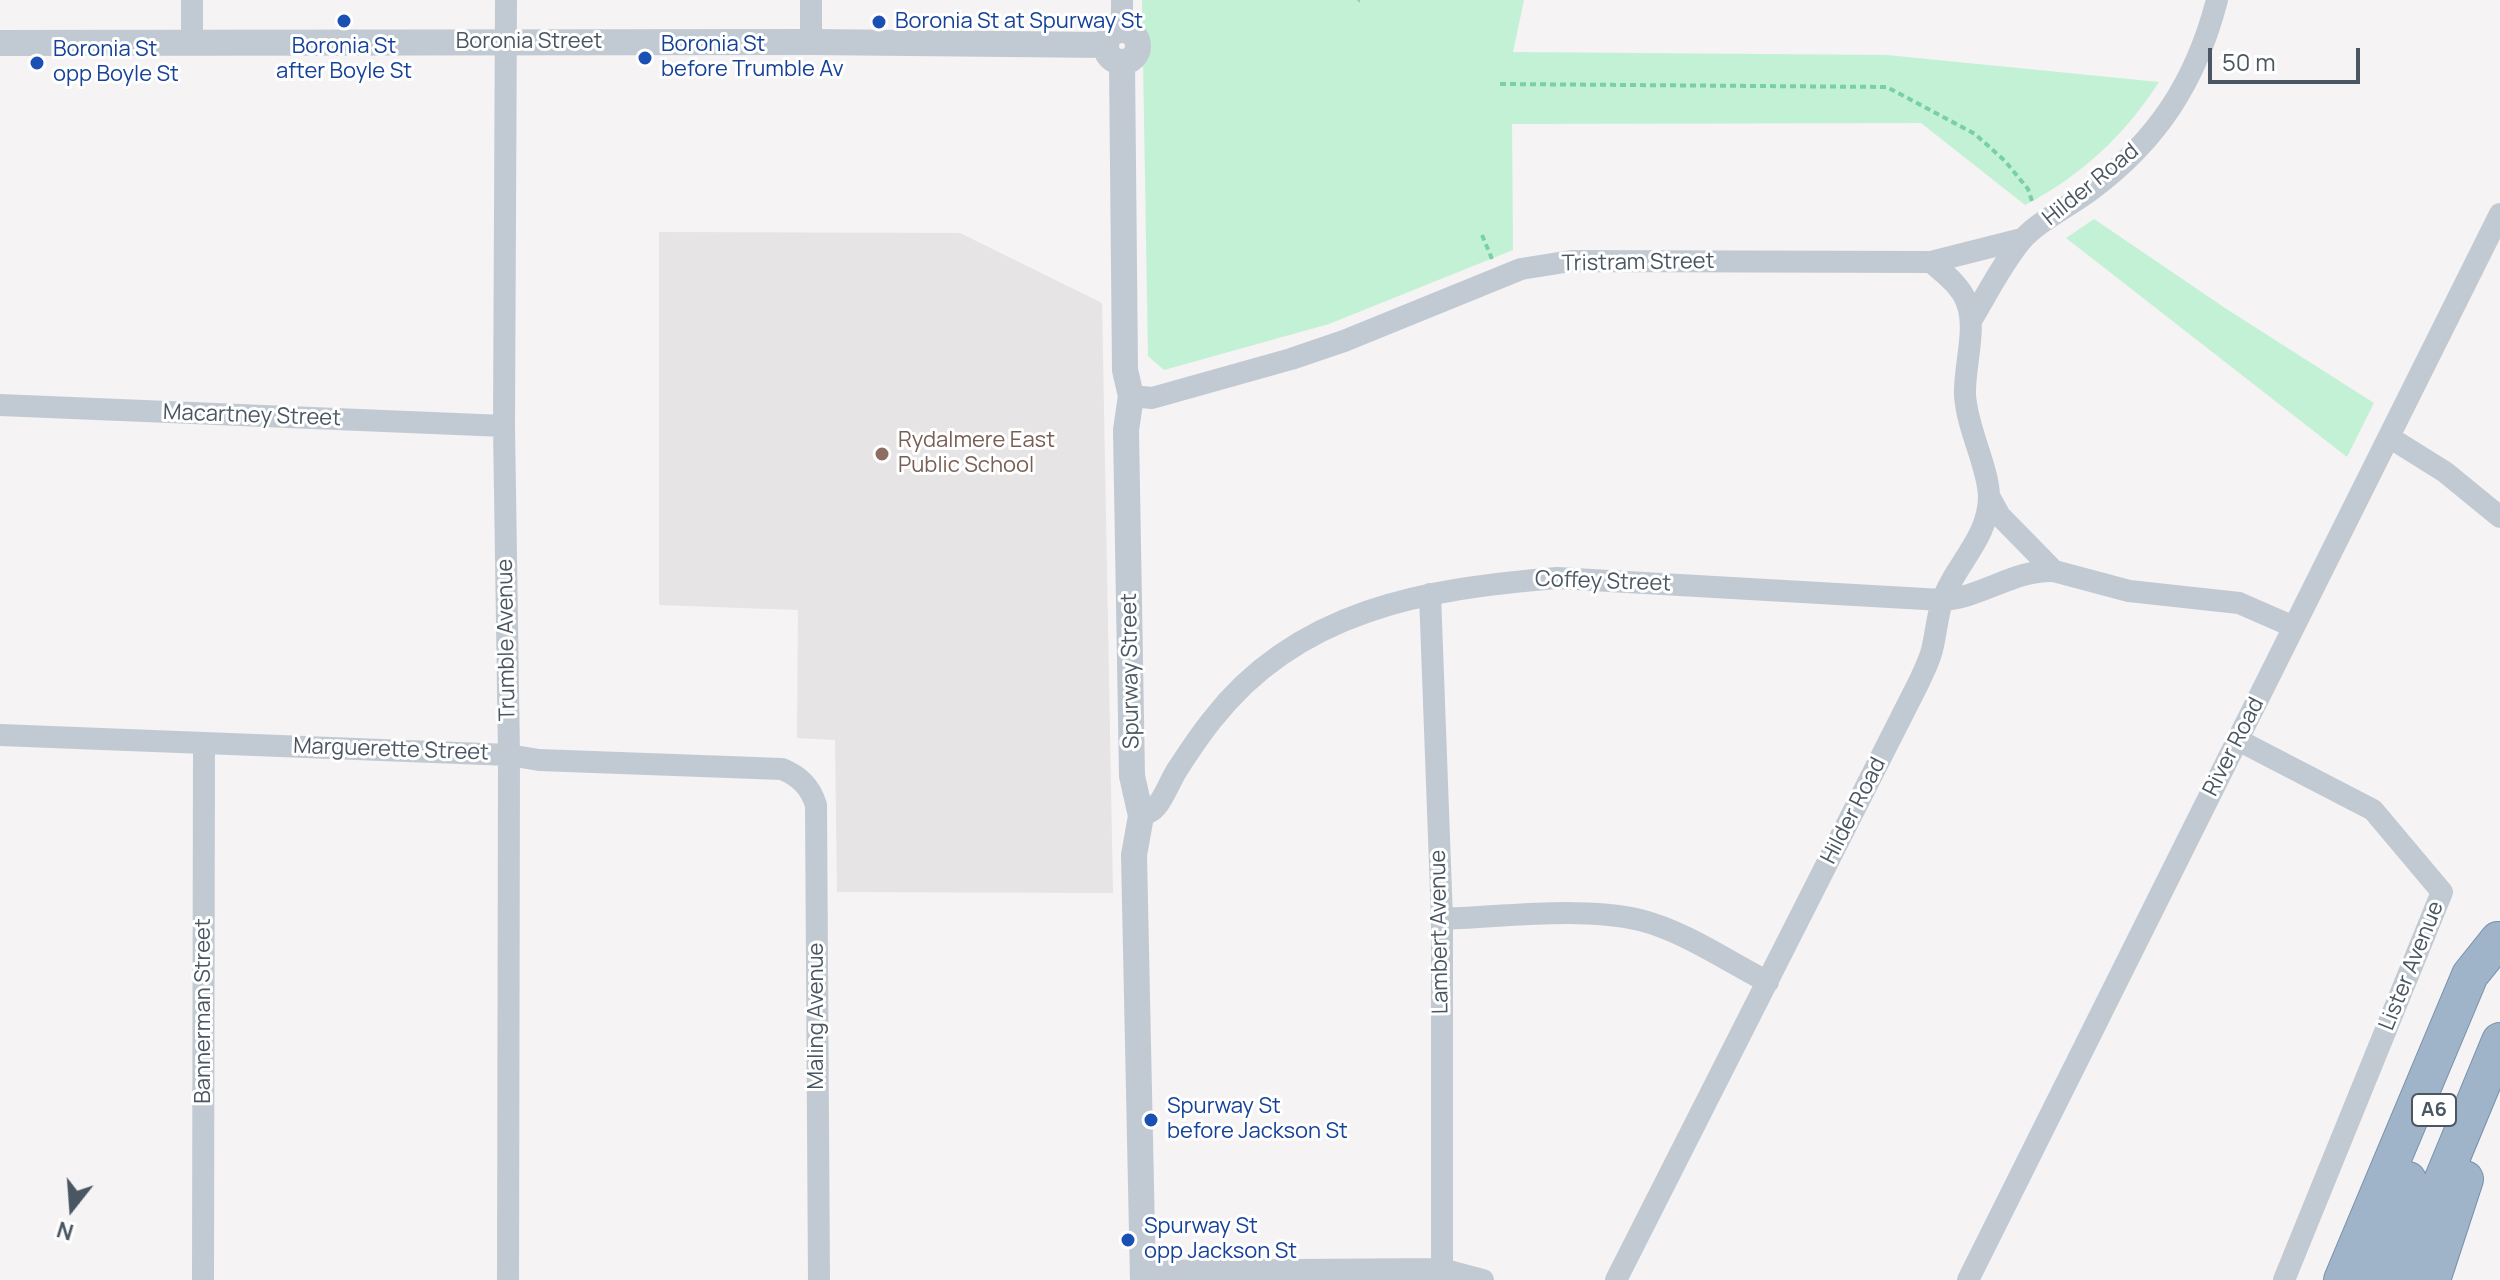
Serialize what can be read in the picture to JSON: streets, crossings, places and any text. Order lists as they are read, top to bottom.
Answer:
{
  "streets": {
    "highway": ["A6"],
    "street": [
      "Boronia Street",
      "Hilder Road",
      "Tristram Street",
      "Macartney Street",
      "Coffey Street",
      "Trumble Avenue",
      "Spurway Street",
      "River Road",
      "Marguerette Street",
      "Lambert Avenue",
      "Lister Avenue",
      "Bannerman Street",
      "Maling Avenue"
    ]
  },
  "crossings": [
    ["Boronia Street", "Trumble Avenue"],
    ["Boronia Street", "Spurway Street"],
    ["Hilder Road", "Tristram Street"],
    ["Hilder Road", "Coffey Street"],
    ["Tristram Street", "Spurway Street"],
    ["Macartney Street", "Trumble Avenue"],
    ["Coffey Street", "Spurway Street"],
    ["Coffey Street", "River Road"],
    ["Coffey Street", "Lambert Avenue"],
    ["Trumble Avenue", "Marguerette Street"],
    ["River Road", "Lister Avenue"],
    ["Marguerette Street", "Bannerman Street"],
    ["Marguerette Street", "Maling Avenue"]
  ],
  "places": [
    "Boronia St after Boyle St",
    "Boronia St at Spurway St",
    "Boronia St before Trumble Av",
    "Boronia St opp Boyle St",
    "Rydalmere East Public School",
    "Spurway St before Jackson St",
    "Spurway St opp Jackson St"
  ],
  "scale_bar": "50 m",
  "north": "bottom"
}
